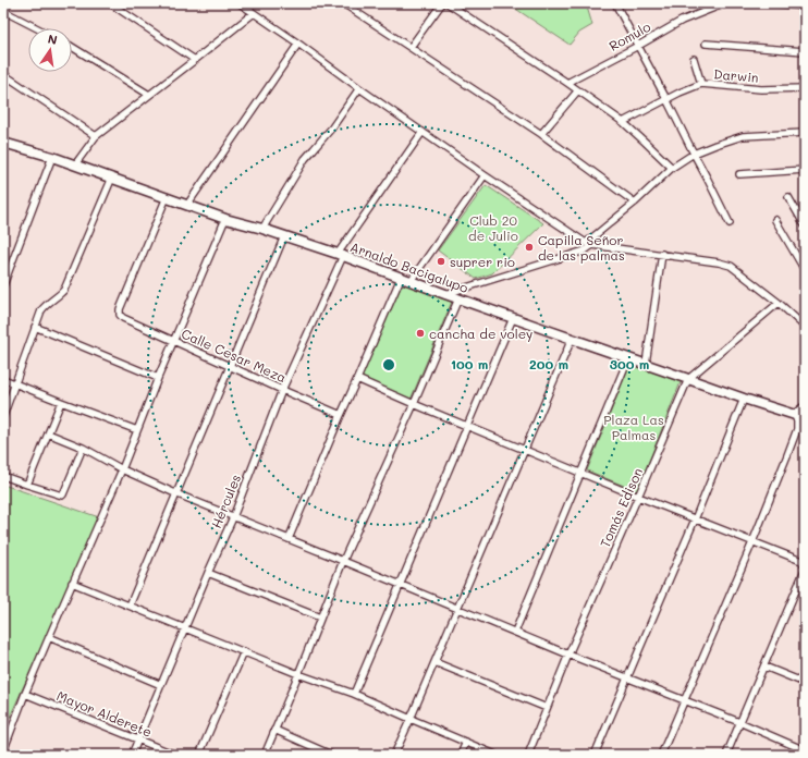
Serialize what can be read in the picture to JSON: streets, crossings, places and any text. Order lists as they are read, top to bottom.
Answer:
{
  "streets": {
    "street": [
      "Romulo",
      "Darwin",
      "Arnaldo Bacigalupo",
      "Calle Cesar Meza",
      "Hércules",
      "Tomás Edison",
      "Mayor Alderete"
    ]
  },
  "crossings": [
    ["Arnaldo Bacigalupo", "Calle Cesar Meza"],
    ["Arnaldo Bacigalupo", "Hércules"],
    ["Arnaldo Bacigalupo", "Tomás Edison"],
    ["Calle Cesar Meza", "Hércules"],
    ["Hércules", "Mayor Alderete"]
  ],
  "parks": ["Club 20 de Julio", "Plaza Las Palmas"],
  "places": ["Capilla Señor de las palmas", "suprer rio", "cancha de voley"],
  "north": "top",
  "rings": ["100 m", "200 m", "300 m"]
}
